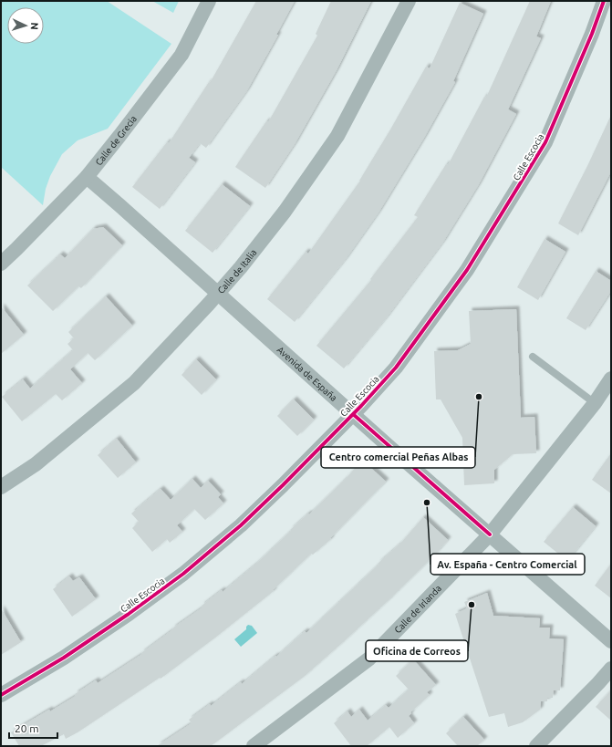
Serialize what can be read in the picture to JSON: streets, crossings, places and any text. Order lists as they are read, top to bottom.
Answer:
{
  "streets": {
    "street": [
      "Calle de Grecia",
      "Calle Escocia",
      "Calle de Italia",
      "Avenida de España",
      "Calle de Irlanda"
    ]
  },
  "crossings": [
    ["Calle de Grecia", "Avenida de España"],
    ["Calle Escocia", "Avenida de España"],
    ["Calle de Italia", "Avenida de España"],
    ["Avenida de España", "Calle de Irlanda"]
  ],
  "places": ["Centro comercial Peñas Albas", "Av. España - Centro Comercial", "Oficina de Correos"],
  "scale_bar": "20 m",
  "north": "right"
}
